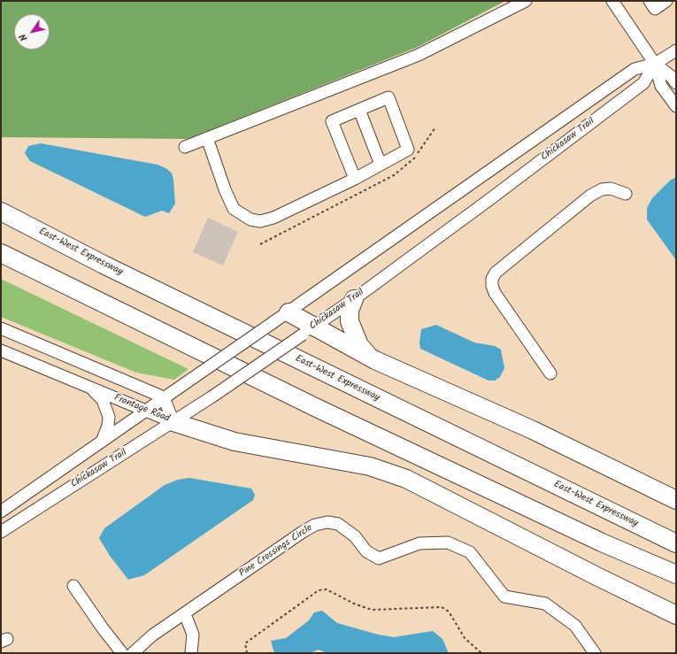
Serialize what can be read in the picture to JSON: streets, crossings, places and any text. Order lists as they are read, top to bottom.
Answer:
{
  "streets": {
    "highway": ["East-West Expressway"],
    "street": ["Chickasaw Trail", "Frontage Road", "Pine Crossings Circle"]
  },
  "crossings": [
    ["Chickasaw Trail", "Frontage Road"]
  ],
  "north": "bottom left"
}
